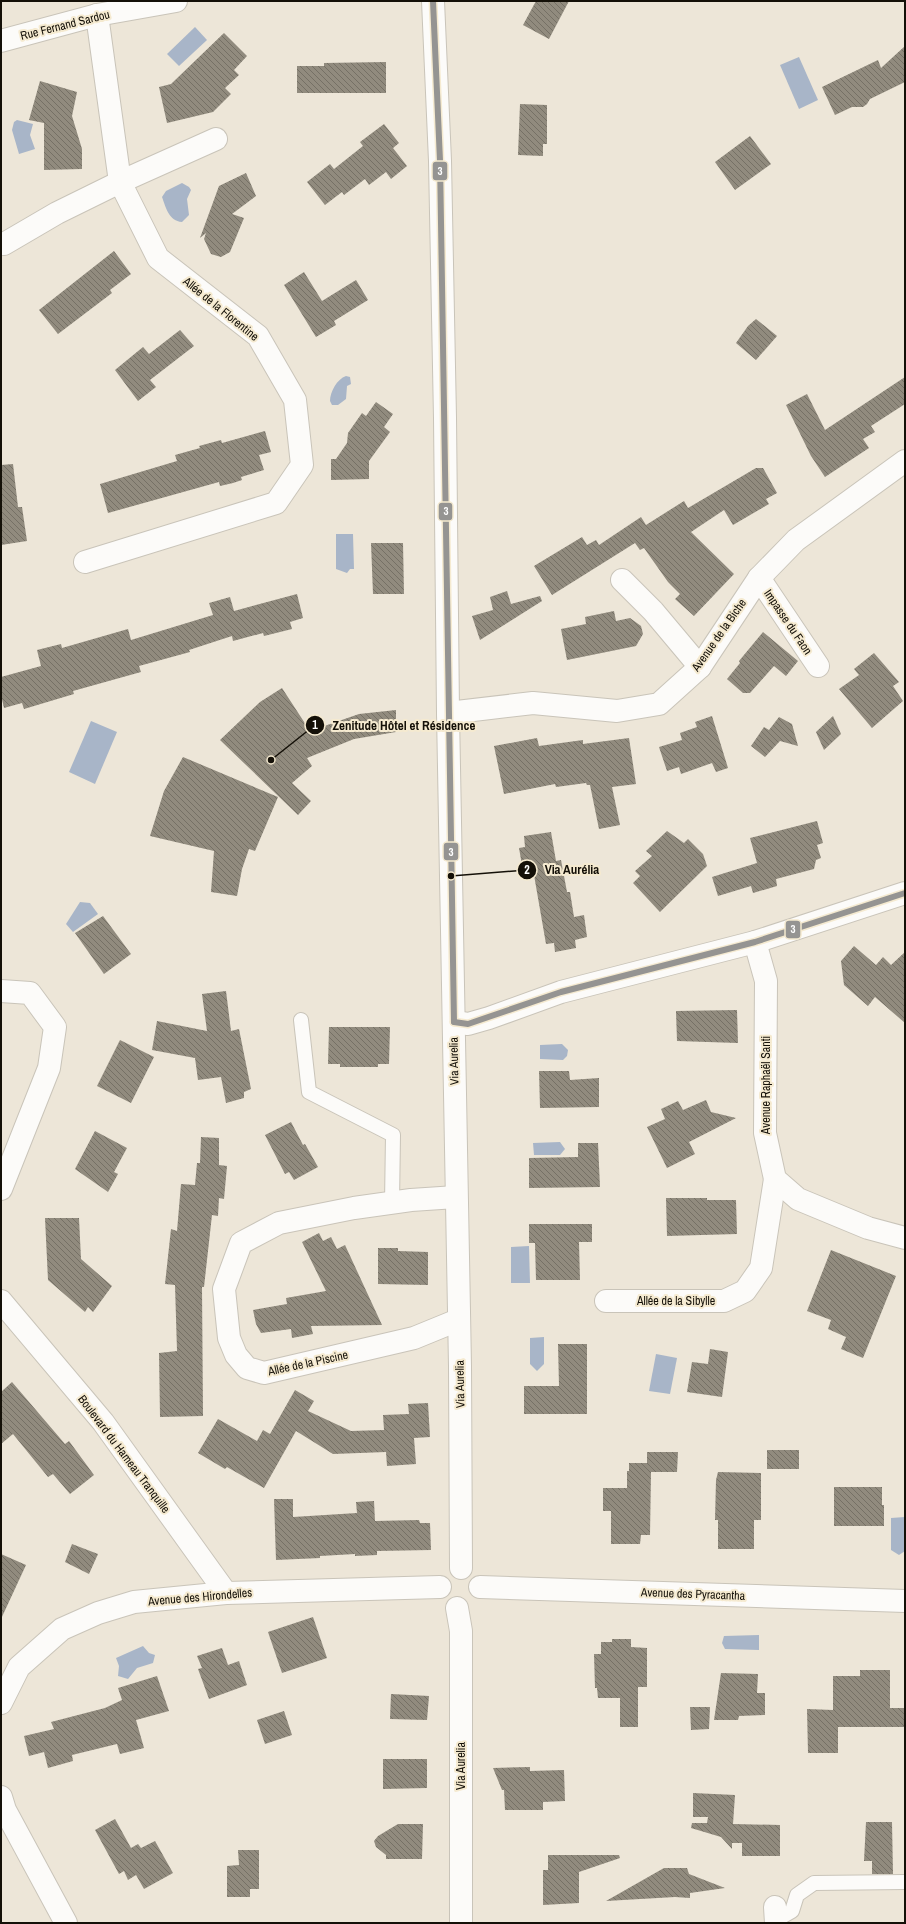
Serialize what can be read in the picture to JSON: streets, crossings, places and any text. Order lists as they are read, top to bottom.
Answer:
{
  "streets": {
    "street": [
      "Rue Fernand Sardou",
      "Allée de la Florentine",
      "Impasse du Faon",
      "Avenue de la Biche",
      "Via Aurelia",
      "Avenue Raphaël Santi",
      "Allée de la Sibylle",
      "Allée de la Piscine",
      "Boulevard du Hameau Tranquille",
      "Avenue des Pyracantha",
      "Avenue des Hirondelles"
    ]
  },
  "crossings": [
    ["Rue Fernand Sardou", "Allée de la Florentine"],
    ["Impasse du Faon", "Avenue de la Biche"],
    ["Avenue de la Biche", "Via Aurelia"],
    ["Via Aurelia", "Allée de la Piscine"],
    ["Via Aurelia", "Avenue des Pyracantha"],
    ["Via Aurelia", "Avenue des Hirondelles"],
    ["Avenue Raphaël Santi", "Allée de la Sibylle"],
    ["Boulevard du Hameau Tranquille", "Avenue des Hirondelles"],
    ["Avenue des Pyracantha", "Avenue des Hirondelles"]
  ],
  "places": ["Zenitude Hôtel et Résidence", "Via Aurélia"],
  "lines": ["transit line 3"]
}
